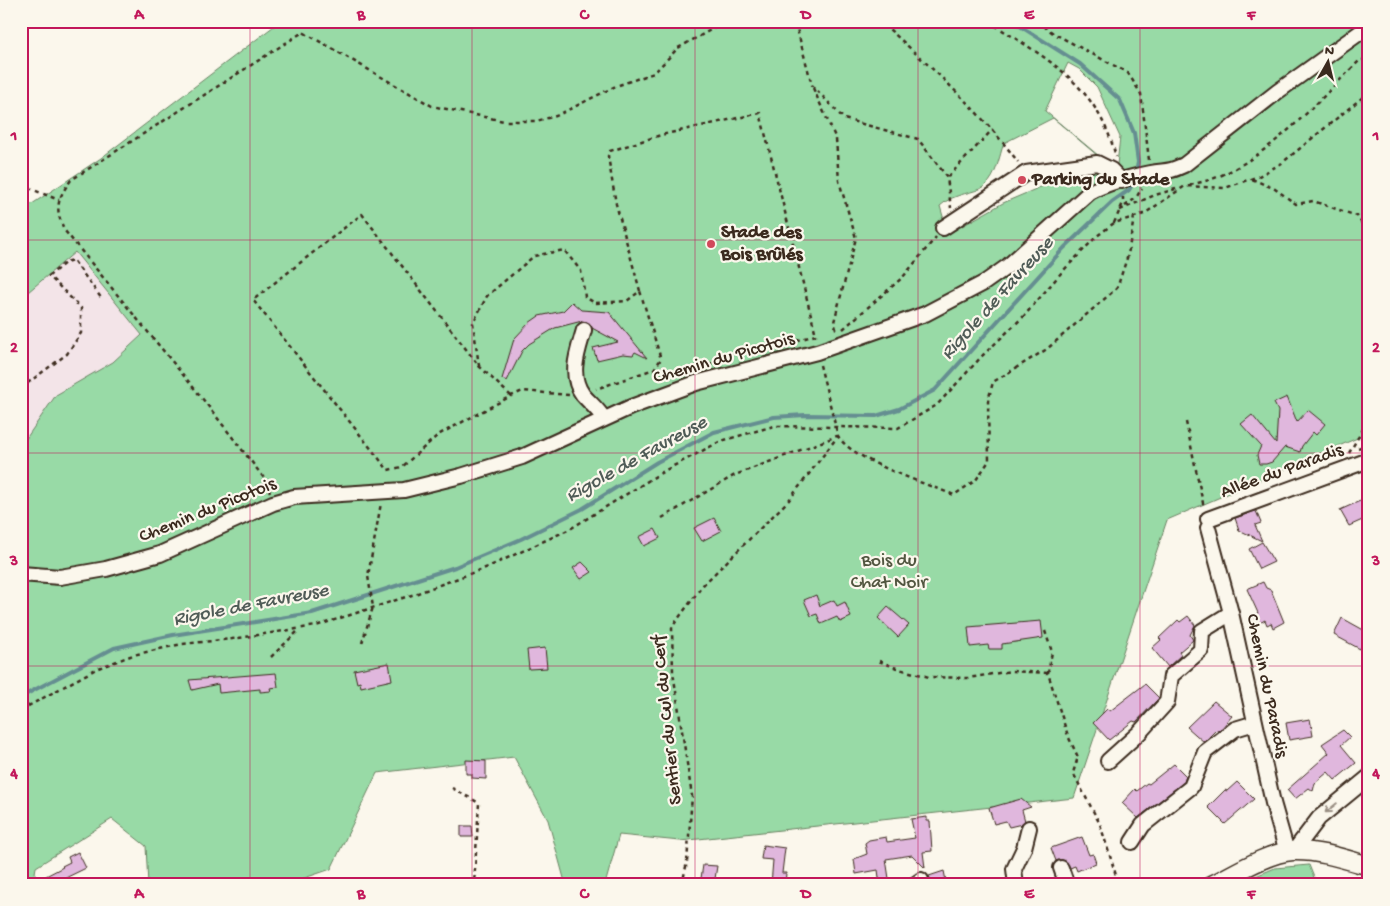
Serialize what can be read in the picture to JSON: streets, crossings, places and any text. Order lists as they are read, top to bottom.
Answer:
{
  "streets": {
    "street": ["Chemin du Picotois", "Allée du Paradis", "Chemin du Paradis"],
    "path": ["Sentier du Cul du Cerf"]
  },
  "crossings": [
    ["Allée du Paradis", "Chemin du Paradis"]
  ],
  "water": ["Rigole de Favreuse"],
  "parks": ["Bois du Chat Noir"],
  "places": ["Parking du Stade", "Stade des Bois Brûlés"],
  "north": "top",
  "grid": {
    "columns": [
      "A",
      "B",
      "C",
      "D",
      "E",
      "F"
    ],
    "rows": [
      "1",
      "2",
      "3",
      "4"
    ]
  }
}
